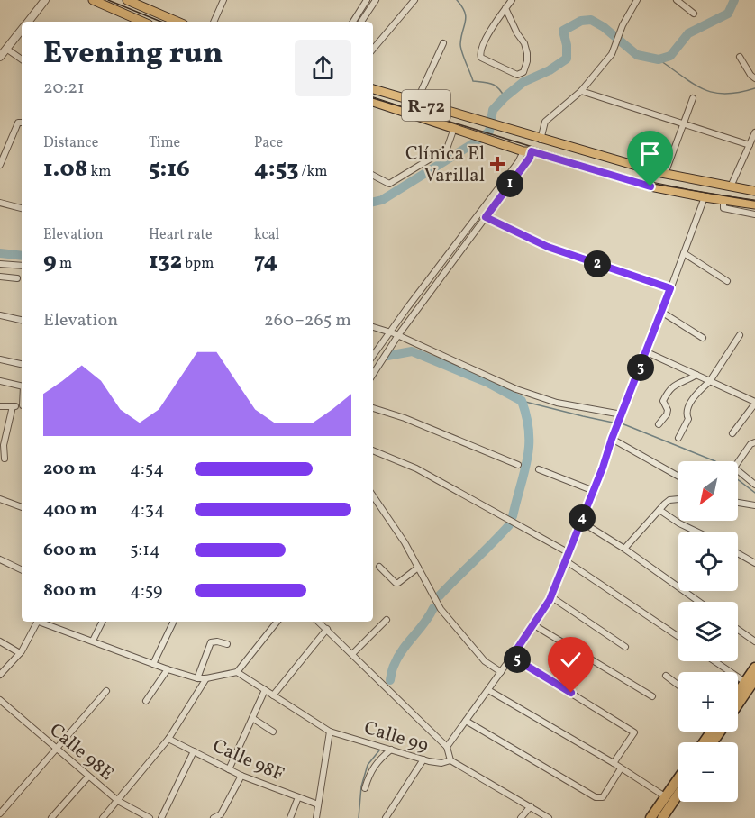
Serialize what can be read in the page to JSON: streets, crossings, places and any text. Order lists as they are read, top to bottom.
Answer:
{
  "streets": {
    "main road": ["R-72"],
    "street": ["Calle 99", "Calle 98E", "Calle 98F"]
  },
  "places": {
    "health": ["Clínica El Varillal"]
  },
  "north": "bottom left",
  "page": {
    "heading": ["Evening run", "20:21"],
    "stats": [
      ["Distance", "1.08 km"],
      ["Time", "5:16"],
      ["Pace", "4:53 /km"],
      ["Elevation", "9 m"],
      ["Heart rate", "132 bpm"],
      ["kcal", "74"]
    ],
    "pins": [
      "1",
      "2",
      "3",
      "4",
      "5"
    ],
    "chart": ["Elevation", "260–265 m"],
    "list": [
      {
        "name": "200 m",
        "note": "4:54"
      },
      {
        "name": "400 m",
        "note": "4:34"
      },
      {
        "name": "600 m",
        "note": "5:14"
      },
      {
        "name": "800 m",
        "note": "4:59"
      }
    ],
    "map_buttons": ["+", "−"]
  }
}
